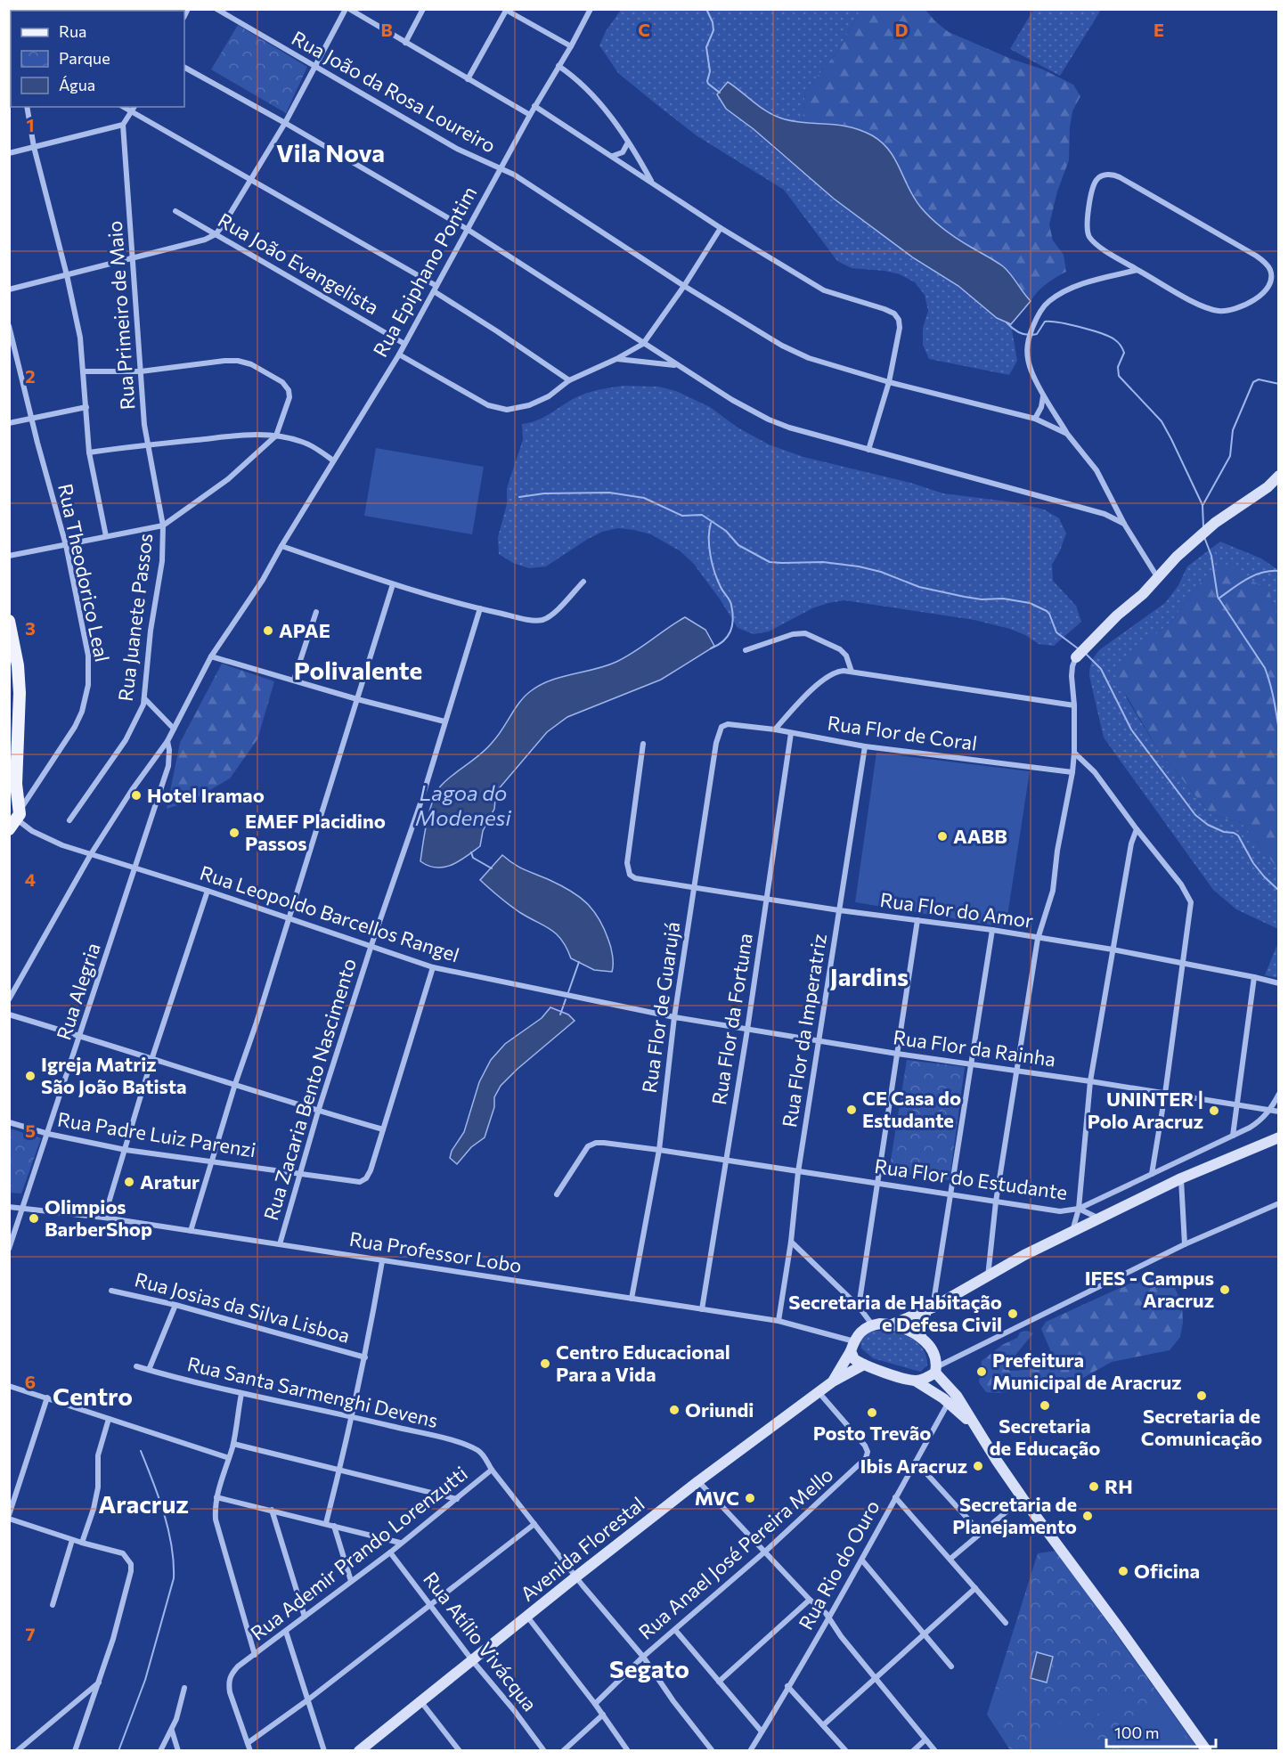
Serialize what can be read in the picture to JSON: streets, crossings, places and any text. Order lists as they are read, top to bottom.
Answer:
{
  "streets": {
    "main road": ["Avenida Florestal"],
    "street": [
      "Rua João da Rosa Loureiro",
      "Rua João Evangelista",
      "Rua Epiphano Pontim",
      "Rua Primeiro de Maio",
      "Rua Theodorico Leal",
      "Rua Juanete Passos",
      "Rua Flor de Coral",
      "Rua Flor do Amor",
      "Rua Leopoldo Barcellos Rangel",
      "Rua Alegria",
      "Rua Flor de Guarujá",
      "Rua Flor da Fortuna",
      "Rua Flor da Imperatriz",
      "Rua Flor da Rainha",
      "Rua Zacaria Bento Nascimento",
      "Rua Padre Luiz Parenzi",
      "Rua Flor do Estudante",
      "Rua Professor Lobo",
      "Rua Josias da Silva Lisboa",
      "Rua Santa Sarmenghi Devens",
      "Rua Ademir Prando Lorenzutti",
      "Rua Anael José Pereira Mello",
      "Rua Rio do Ouro",
      "Rua Atílio Vivácqua"
    ]
  },
  "crossings": [
    ["Rua João da Rosa Loureiro", "Rua Epiphano Pontim"],
    ["Rua João Evangelista", "Rua Epiphano Pontim"],
    ["Rua Epiphano Pontim", "Rua Leopoldo Barcellos Rangel"],
    ["Rua Epiphano Pontim", "Rua Alegria"],
    ["Rua Primeiro de Maio", "Rua Juanete Passos"],
    ["Rua Theodorico Leal", "Rua Juanete Passos"],
    ["Rua Theodorico Leal", "Rua Leopoldo Barcellos Rangel"],
    ["Rua Flor de Coral", "Rua Flor de Guarujá"],
    ["Rua Flor de Coral", "Rua Flor da Fortuna"],
    ["Rua Flor de Coral", "Rua Flor da Imperatriz"],
    ["Rua Flor do Amor", "Rua Flor de Guarujá"],
    ["Rua Flor do Amor", "Rua Flor da Fortuna"],
    ["Rua Flor do Amor", "Rua Flor da Imperatriz"],
    ["Rua Leopoldo Barcellos Rangel", "Rua Alegria"],
    ["Rua Leopoldo Barcellos Rangel", "Rua Flor de Guarujá"],
    ["Rua Leopoldo Barcellos Rangel", "Rua Flor da Rainha"],
    ["Rua Leopoldo Barcellos Rangel", "Rua Zacaria Bento Nascimento"],
    ["Rua Leopoldo Barcellos Rangel", "Rua Padre Luiz Parenzi"],
    ["Rua Alegria", "Rua Padre Luiz Parenzi"],
    ["Rua Alegria", "Rua Professor Lobo"],
    ["Rua Flor de Guarujá", "Rua Flor da Rainha"],
    ["Rua Flor de Guarujá", "Rua Flor do Estudante"],
    ["Rua Flor de Guarujá", "Rua Professor Lobo"],
    ["Rua Flor da Fortuna", "Rua Flor da Rainha"],
    ["Rua Flor da Fortuna", "Rua Flor do Estudante"],
    ["Rua Flor da Fortuna", "Rua Professor Lobo"],
    ["Rua Flor da Imperatriz", "Rua Flor da Rainha"],
    ["Rua Flor da Imperatriz", "Rua Flor do Estudante"],
    ["Rua Flor da Imperatriz", "Rua Professor Lobo"],
    ["Rua Flor da Rainha", "Rua Flor do Estudante"],
    ["Rua Zacaria Bento Nascimento", "Rua Padre Luiz Parenzi"],
    ["Rua Zacaria Bento Nascimento", "Rua Professor Lobo"],
    ["Rua Santa Sarmenghi Devens", "Rua Ademir Prando Lorenzutti"],
    ["Avenida Florestal", "Rua Anael José Pereira Mello"],
    ["Avenida Florestal", "Rua Atílio Vivácqua"],
    ["Rua Ademir Prando Lorenzutti", "Rua Atílio Vivácqua"]
  ],
  "districts": [
    "Vila Nova",
    "Polivalente",
    "Jardins",
    "Centro",
    "Aracruz",
    "Segato"
  ],
  "water": ["Lagoa do Modenesi"],
  "places": [
    "APAE",
    "Hotel Iramao",
    "EMEF Placidino Passos",
    "AABB",
    "Igreja Matriz São João Batista",
    "CE Casa do Estudante",
    "UNINTER | Polo Aracruz",
    "Aratur",
    "Olimpios BarberShop",
    "IFES - Campus Aracruz",
    "Secretaria de Habitação e Defesa Civil",
    "Centro Educacional Para a Vida",
    "Prefeitura Municipal de Aracruz",
    "Secretaria de Comunicação",
    "Secretaria de Educação",
    "Oriundi",
    "Posto Trevão",
    "Ibis Aracruz",
    "RH",
    "MVC",
    "Secretaria de Planejamento",
    "Oficina"
  ],
  "legend": ["Rua", "Parque", "Água"],
  "scale_bar": "100 m",
  "grid": {
    "columns": [
      "B",
      "C",
      "D",
      "E"
    ],
    "rows": [
      "1",
      "2",
      "3",
      "4",
      "5",
      "6",
      "7"
    ]
  }
}
